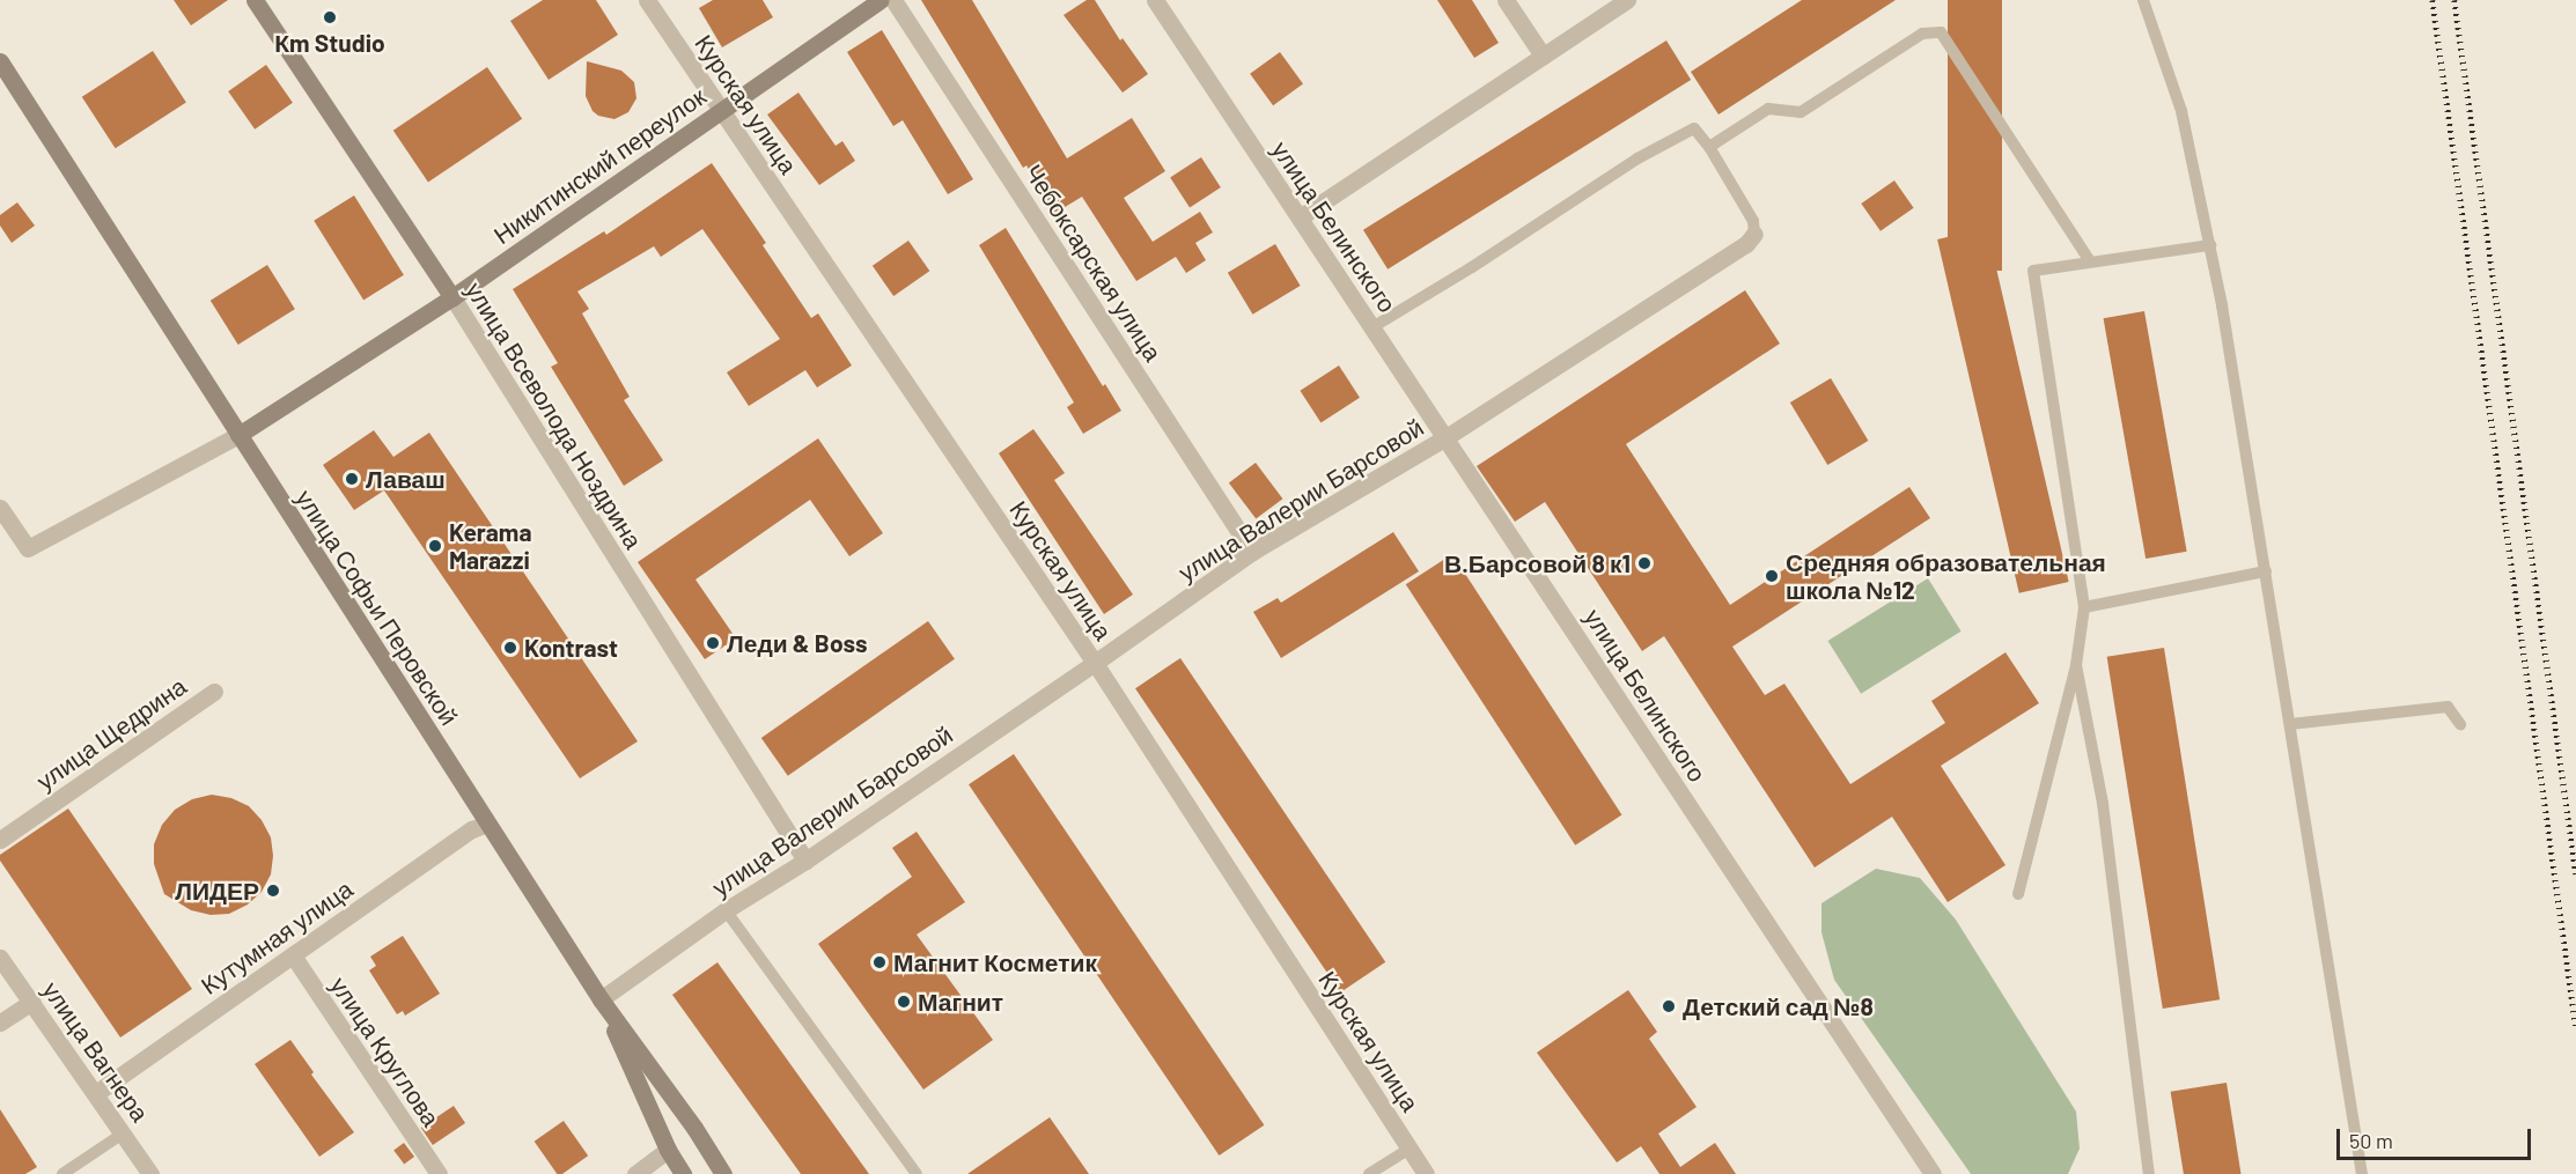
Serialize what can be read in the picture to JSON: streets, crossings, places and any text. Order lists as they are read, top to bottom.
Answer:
{
  "streets": {
    "main road": ["Никитинский переулок", "улица Всеволода Ноздрина", "улица Софьи Перовской"],
    "street": [
      "Курская улица",
      "улица Белинского",
      "Чебоксарская улица",
      "улица Валерии Барсовой",
      "улица Щедрина",
      "Кутумная улица",
      "улица Вагнера",
      "улица Круглова"
    ]
  },
  "crossings": [
    ["Курская улица", "Никитинский переулок"],
    ["Курская улица", "улица Валерии Барсовой"],
    ["Никитинский переулок", "улица Всеволода Ноздрина"],
    ["Никитинский переулок", "улица Софьи Перовской"],
    ["улица Белинского", "улица Валерии Барсовой"],
    ["Чебоксарская улица", "улица Валерии Барсовой"],
    ["улица Всеволода Ноздрина", "улица Валерии Барсовой"],
    ["улица Валерии Барсовой", "улица Софьи Перовской"],
    ["улица Софьи Перовской", "Кутумная улица"],
    ["Кутумная улица", "улица Вагнера"],
    ["Кутумная улица", "улица Круглова"]
  ],
  "places": [
    "Кm Studio",
    "Лаваш",
    "Kerama Marazzi",
    "В.Барсовой 8 к1",
    "Средняя образовательная школа №12",
    "Леди & Boss",
    "Kontrast",
    "ЛИДЕР",
    "Магнит Косметик",
    "Магнит",
    "Детский сад №8"
  ],
  "scale_bar": "50 m"
}
